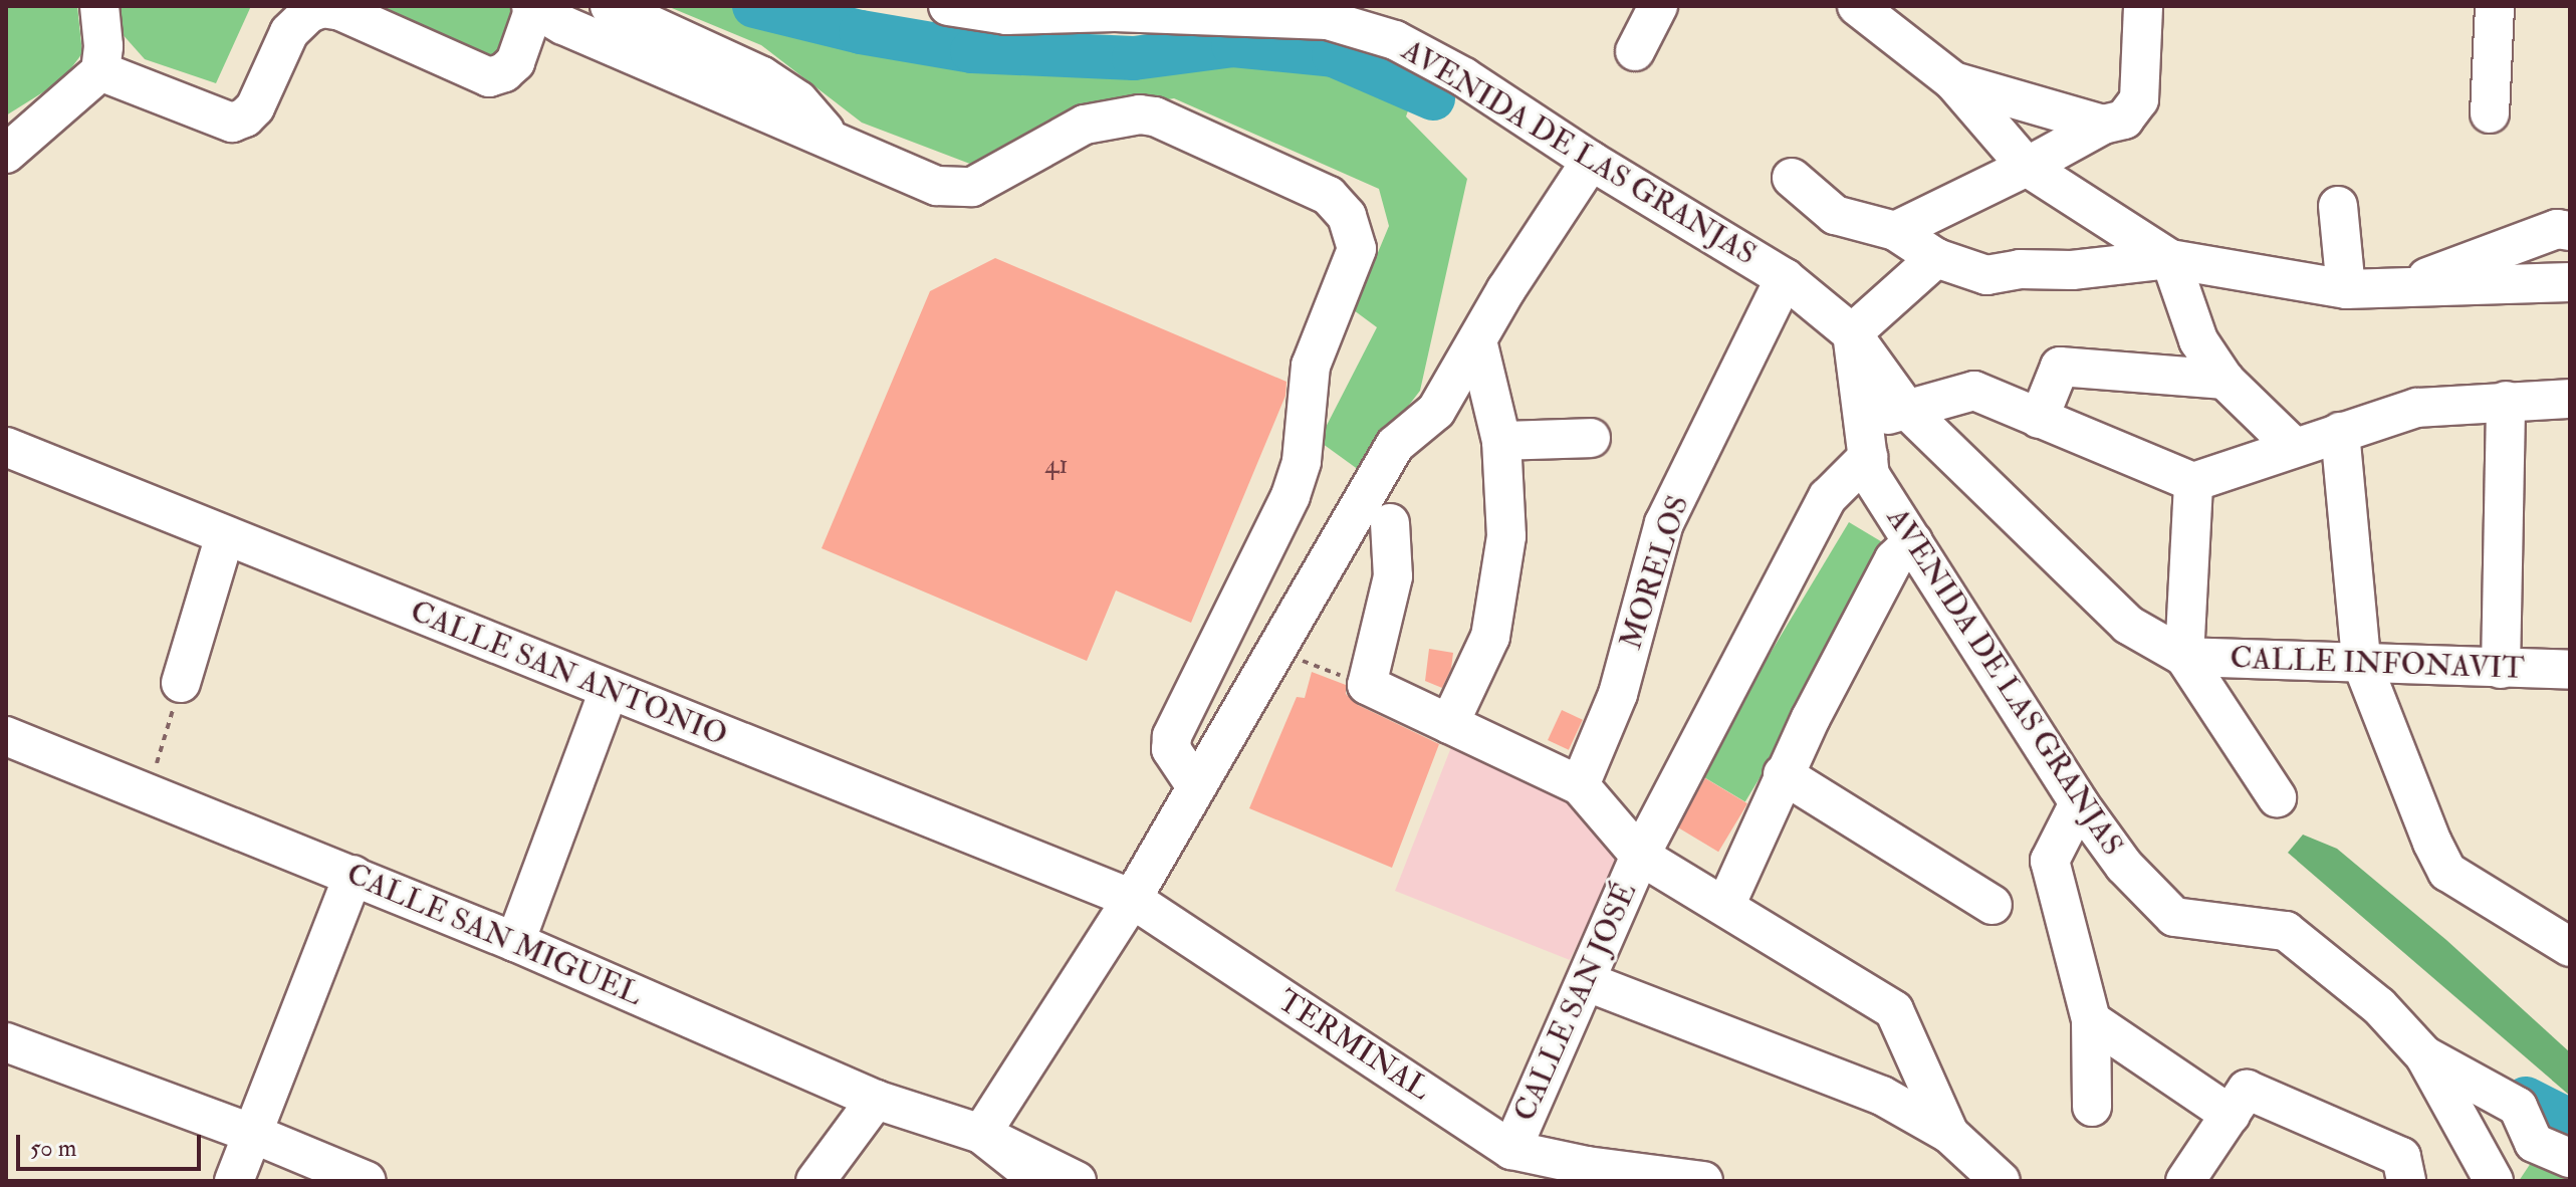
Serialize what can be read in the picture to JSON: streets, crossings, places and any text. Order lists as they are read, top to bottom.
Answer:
{
  "streets": {
    "street": [
      "AVENIDA DE LAS GRANJAS",
      "MORELOS",
      "CALLE INFONAVIT",
      "CALLE SAN ANTONIO",
      "CALLE SAN MIGUEL",
      "CALLE SAN JOSÉ",
      "TERMINAL"
    ]
  },
  "crossings": [
    ["AVENIDA DE LAS GRANJAS", "MORELOS"],
    ["AVENIDA DE LAS GRANJAS", "CALLE INFONAVIT"],
    ["AVENIDA DE LAS GRANJAS", "CALLE SAN JOSÉ"],
    ["CALLE SAN ANTONIO", "TERMINAL"],
    ["CALLE SAN JOSÉ", "TERMINAL"]
  ],
  "house_numbers": ["41"],
  "scale_bar": "50 m"
}
